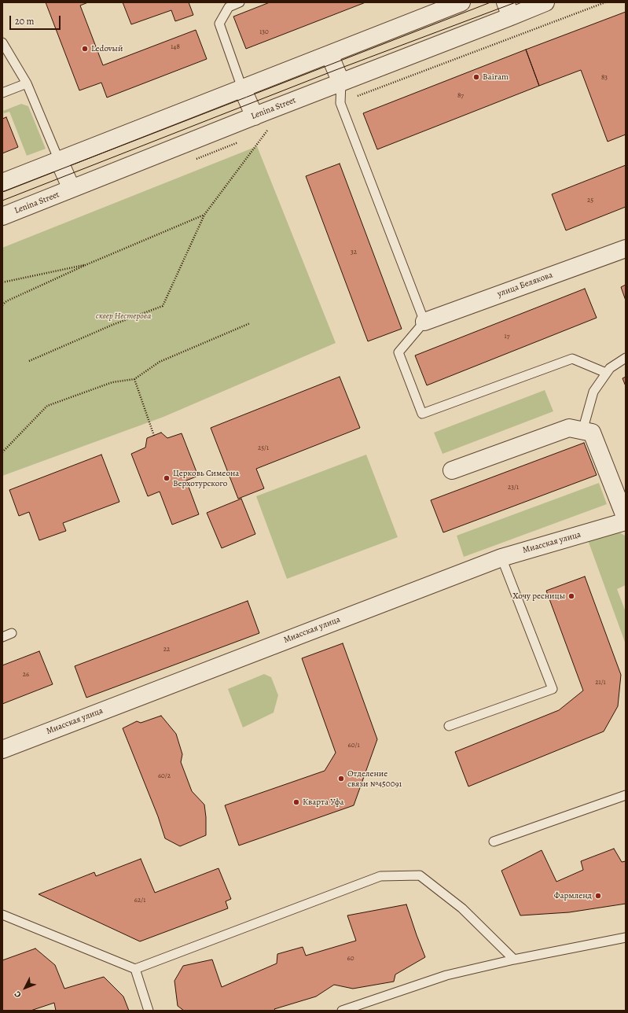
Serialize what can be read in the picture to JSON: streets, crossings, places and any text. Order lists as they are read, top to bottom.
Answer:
{
  "streets": {
    "street": ["Lenina Street", "улица Белякова", "Миасская улица"]
  },
  "parks": ["сквер Нестерова"],
  "places": [
    "Ledovый",
    "Bairam",
    "Церковь Симеона Верхотурского",
    "Хочу ресницы",
    "Отделение связи №450091",
    "Кварта Уфа",
    "Фармленд"
  ],
  "house_numbers": [
    "130",
    "148",
    "83",
    "87",
    "25",
    "32",
    "17",
    "25/1",
    "23/1",
    "22",
    "26",
    "21/1",
    "60/1",
    "60/2",
    "62/1",
    "60"
  ],
  "scale_bar": "20 m",
  "north": "bottom left"
}
